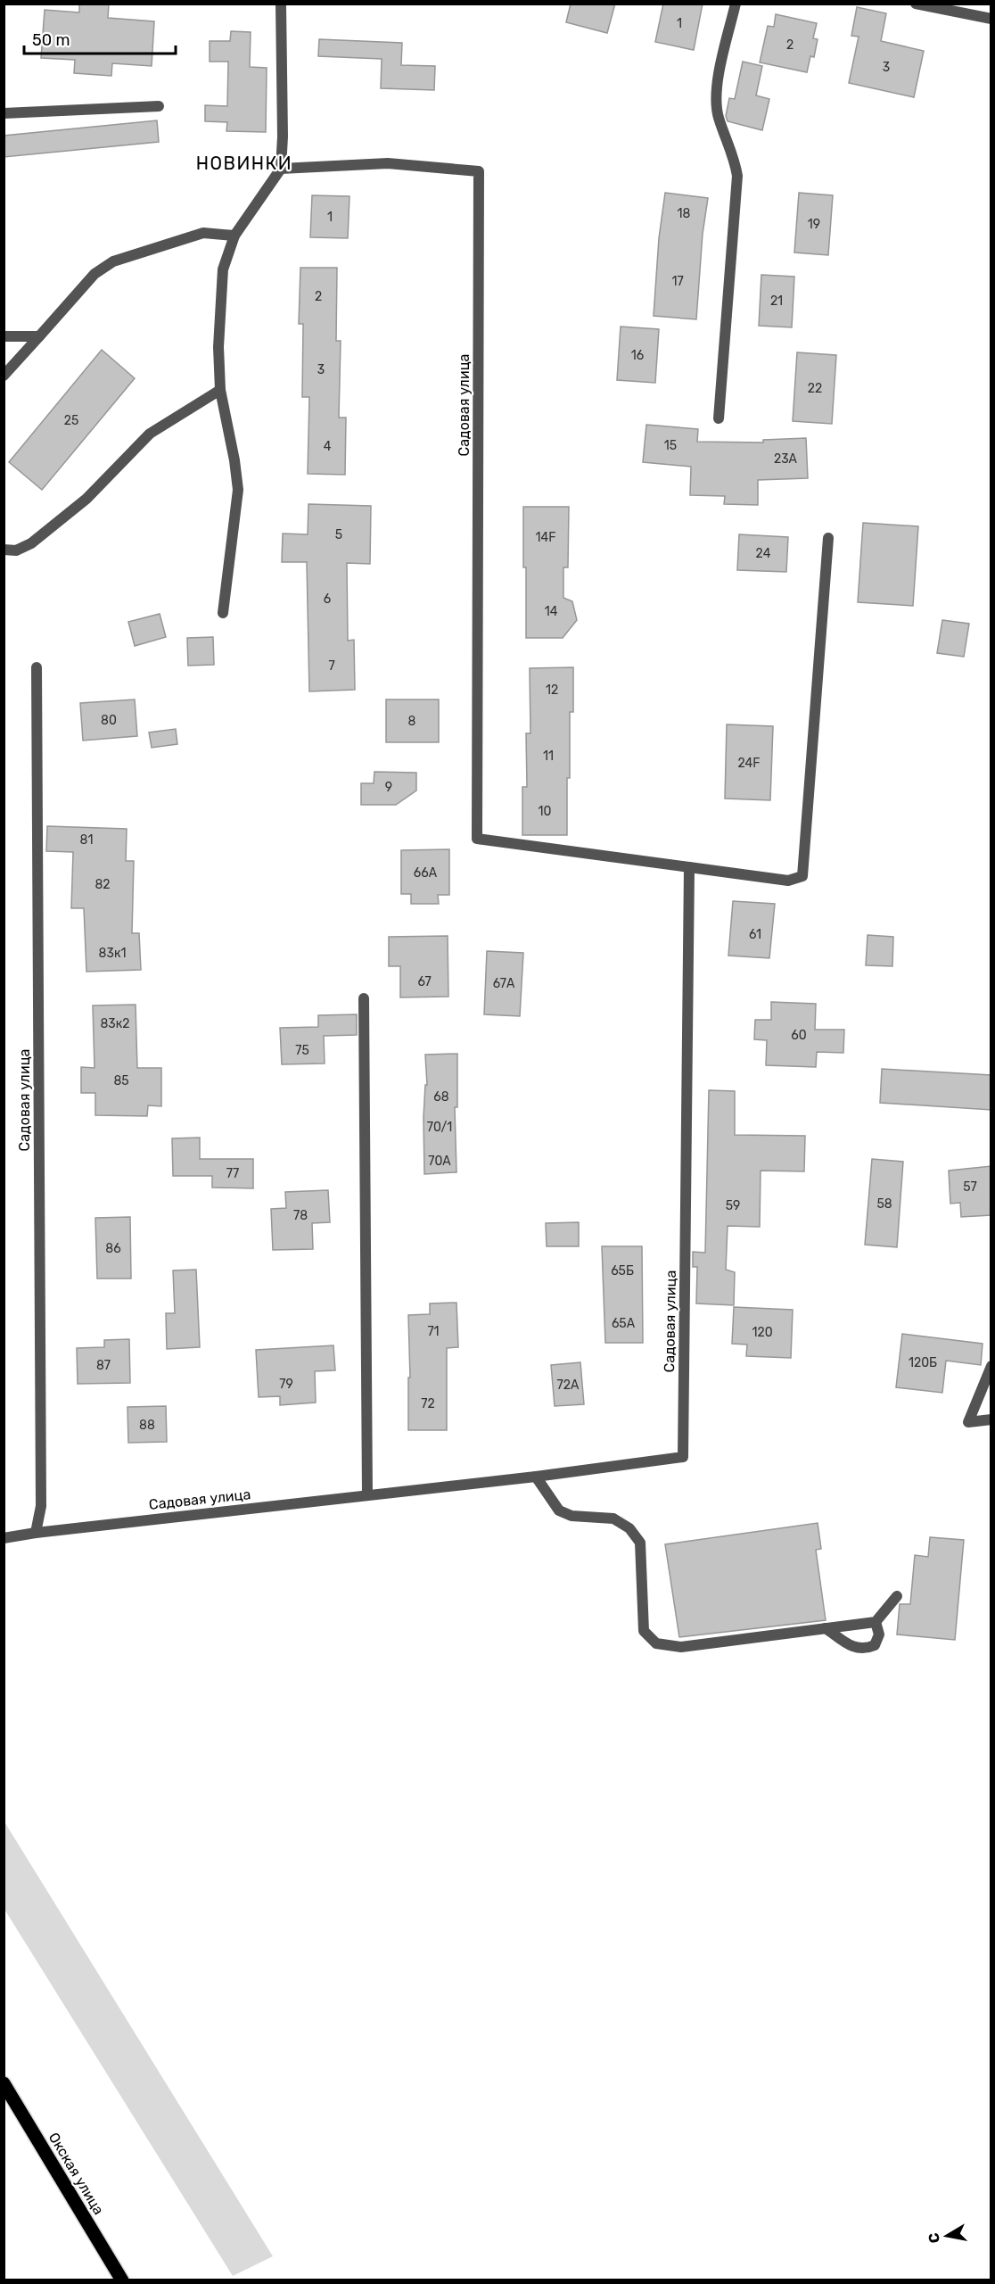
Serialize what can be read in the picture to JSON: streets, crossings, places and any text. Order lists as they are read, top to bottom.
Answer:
{
  "streets": {
    "main road": ["Окская улица"],
    "street": ["Садовая улица"]
  },
  "districts": ["НОВИНКИ"],
  "house_numbers": [
    "1",
    "2",
    "3",
    "18",
    "1",
    "19",
    "17",
    "2",
    "21",
    "16",
    "3",
    "22",
    "25",
    "15",
    "4",
    "23А",
    "5",
    "14F",
    "24",
    "6",
    "14",
    "7",
    "12",
    "80",
    "8",
    "11",
    "24F",
    "9",
    "10",
    "81",
    "66А",
    "82",
    "61",
    "83к1",
    "67",
    "67А",
    "83к2",
    "60",
    "75",
    "85",
    "68",
    "70/1",
    "70А",
    "77",
    "57",
    "58",
    "59",
    "78",
    "86",
    "65Б",
    "65А",
    "71",
    "120",
    "120Б",
    "87",
    "79",
    "72А",
    "72",
    "88"
  ],
  "scale_bar": "50 m",
  "north": "left"
}
